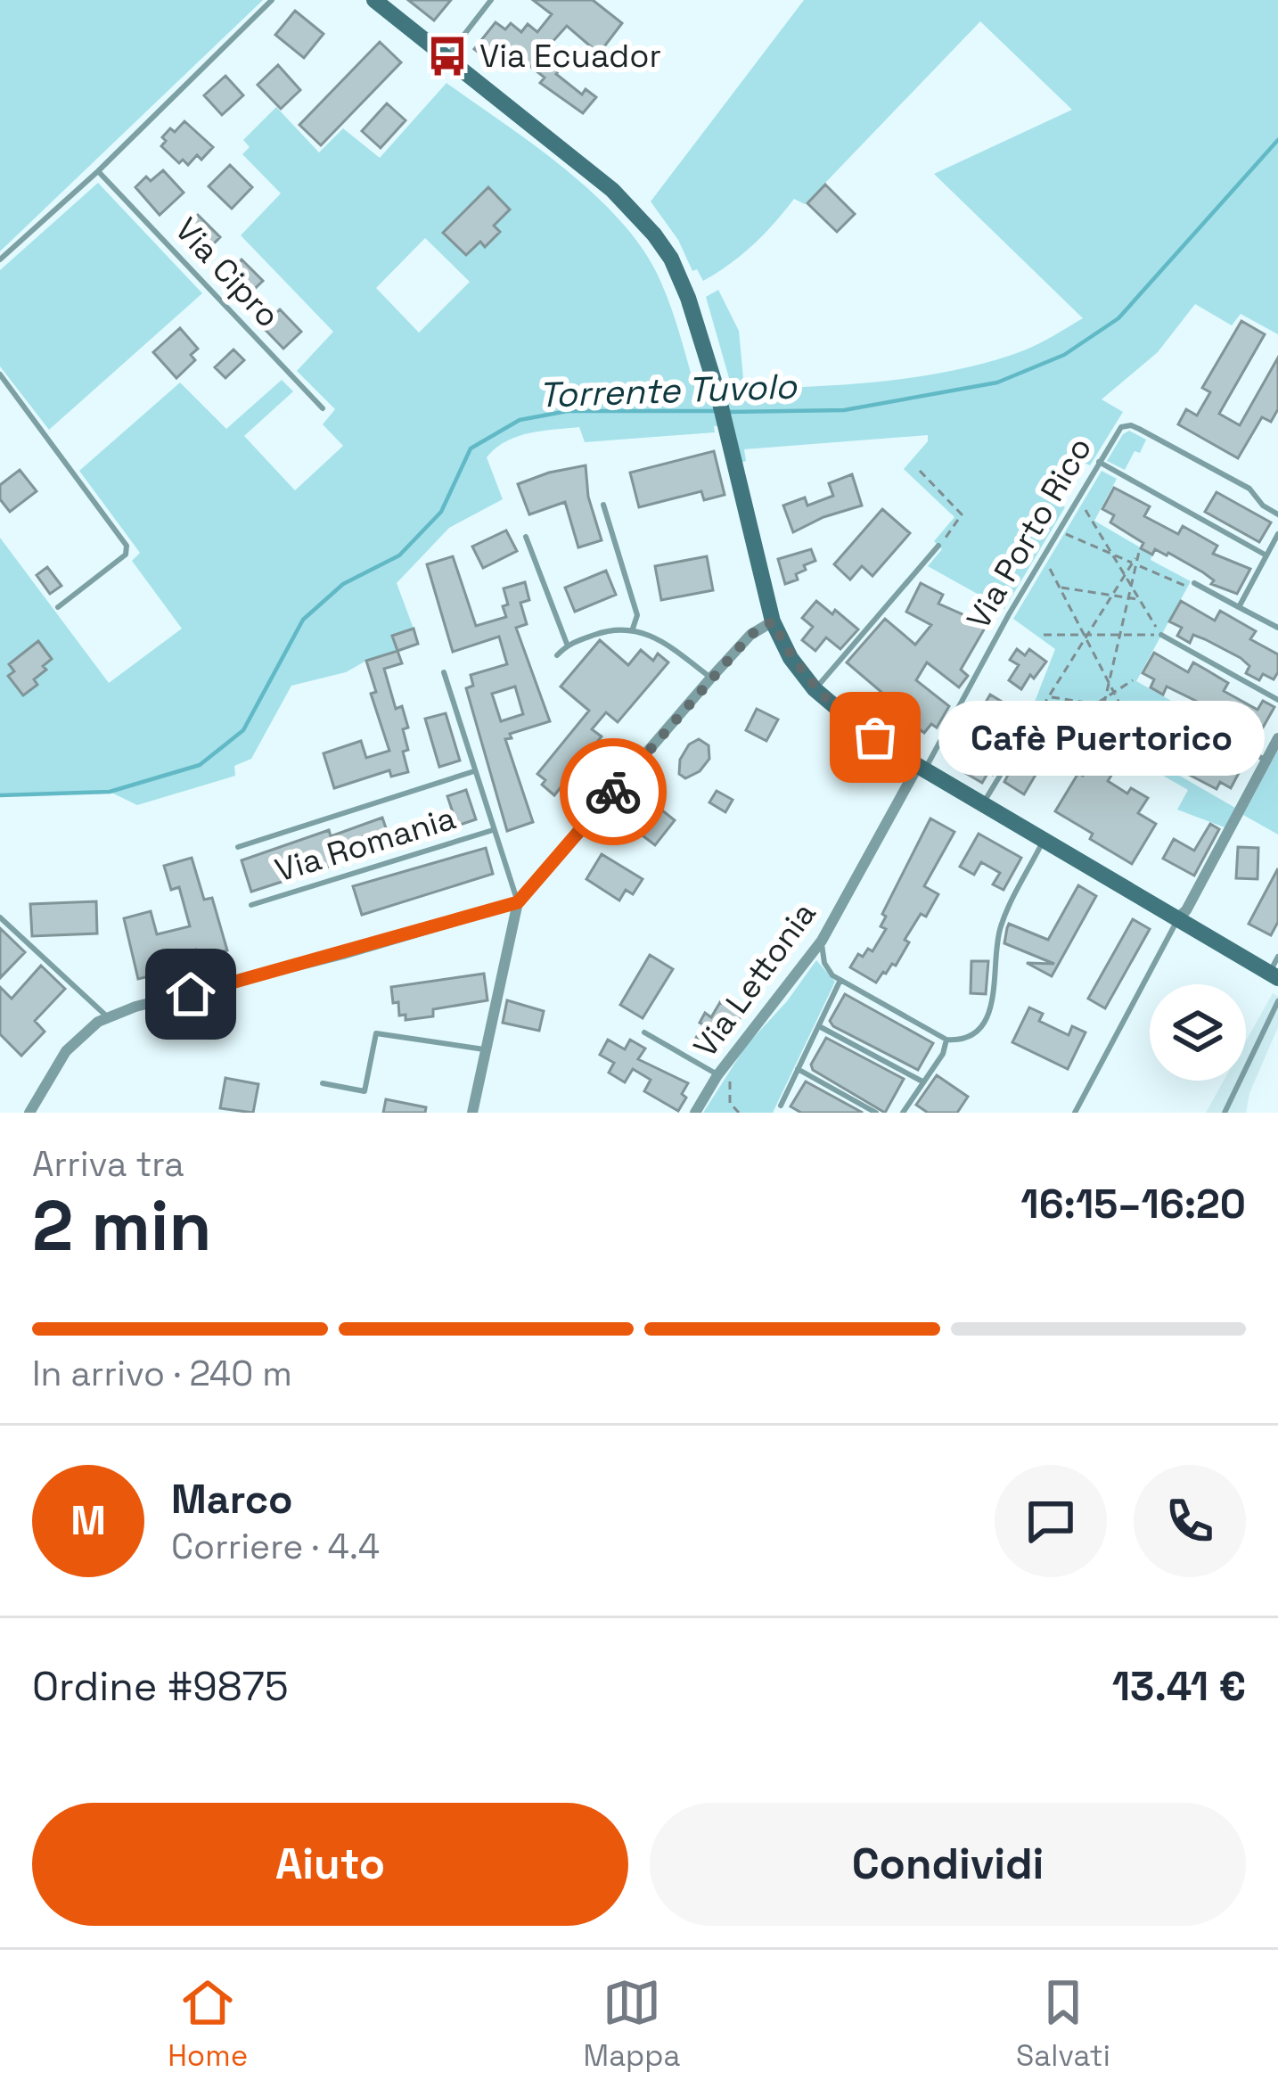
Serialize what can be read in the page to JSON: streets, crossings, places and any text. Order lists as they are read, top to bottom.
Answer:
{
  "streets": {
    "street": ["Via Lettonia"],
    "lane": ["Via Cipro", "Via Porto Rico", "Via Romania"]
  },
  "crossings": [
    ["Via Porto Rico", "Via Lettonia"]
  ],
  "water": ["Torrente Tuvolo"],
  "places": {
    "bus stop": ["Via Ecuador"],
    "other": ["Cafè Puertorico"]
  },
  "page": {
    "bubble": "Cafè Puertorico",
    "heading": ["2 min", "Arriva tra", "16:15–16:20"],
    "panel": [
      "Marco",
      "Corriere · 4.4",
      "Ordine #9875",
      "13.41 €"
    ],
    "bar": "In arrivo · 240 m",
    "round": "M",
    "buttons": ["Aiuto", "Condividi"],
    "tabs": ["Home", "Mappa", "Salvati"]
  }
}
